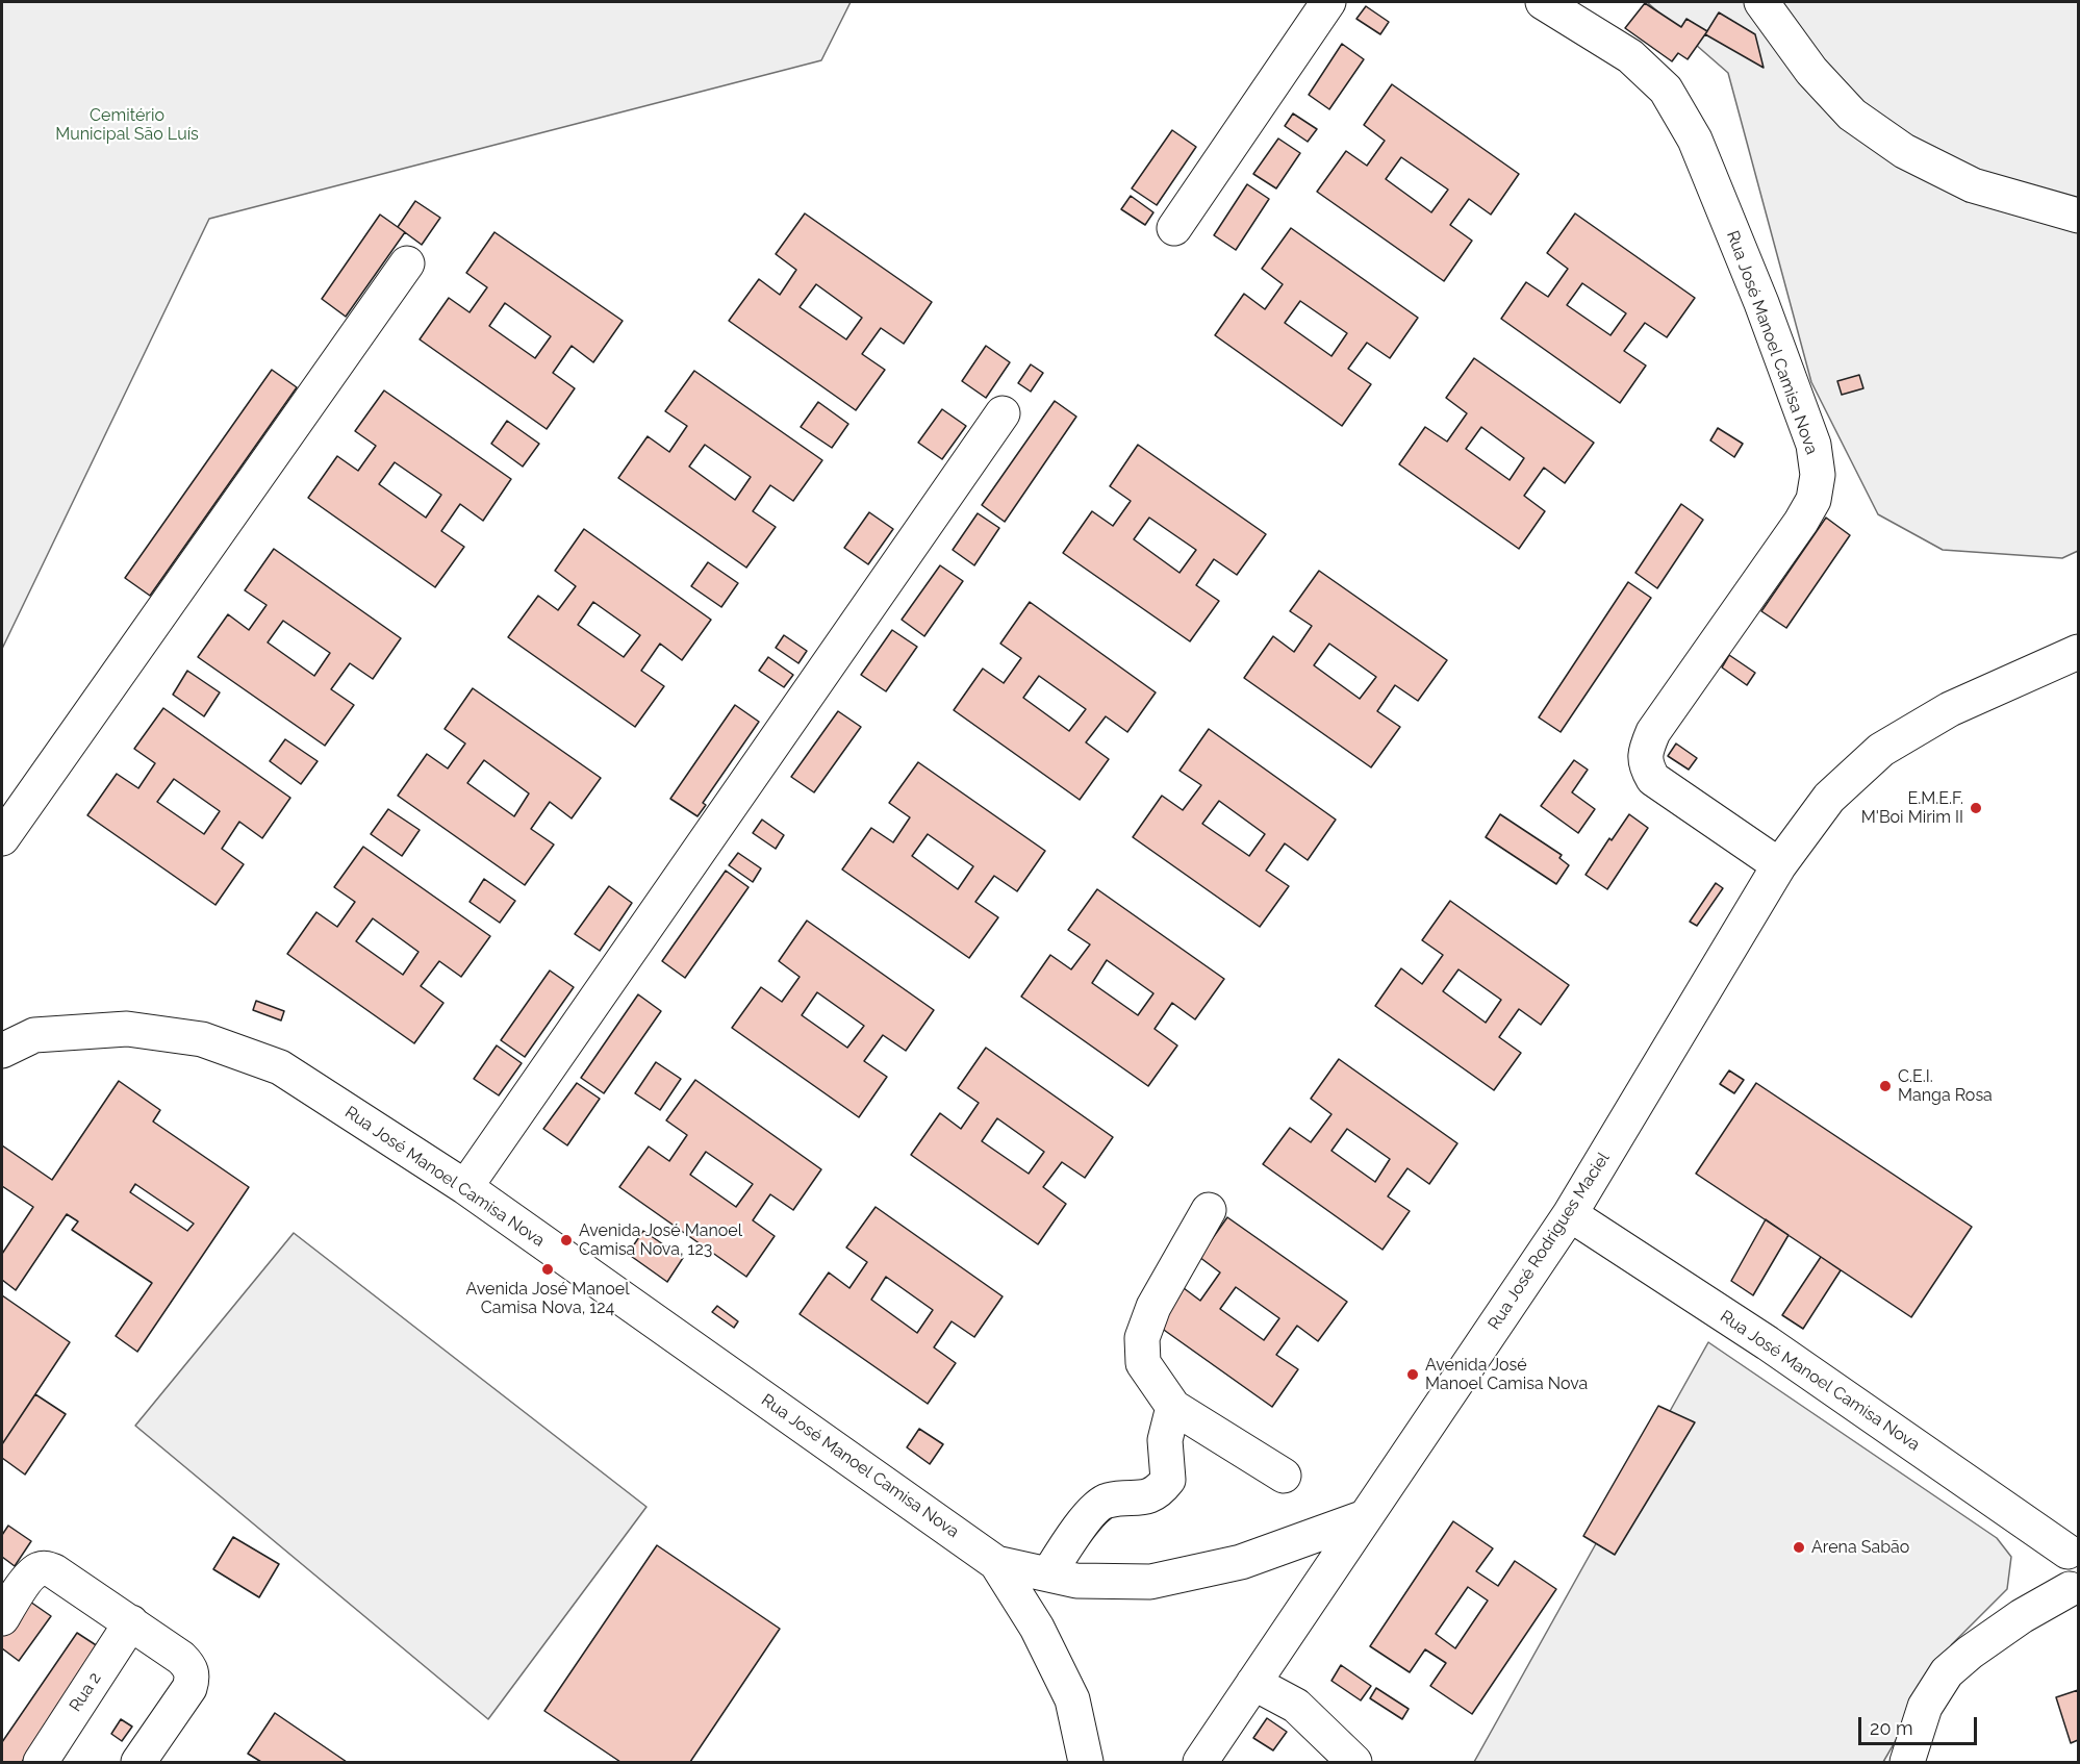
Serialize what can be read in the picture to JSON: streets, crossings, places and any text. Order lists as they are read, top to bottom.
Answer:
{
  "streets": {
    "street": ["Rua José Manoel Camisa Nova", "Rua José Rodrigues Maciel", "Rua 2"]
  },
  "crossings": [
    ["Rua José Manoel Camisa Nova", "Rua José Rodrigues Maciel"]
  ],
  "parks": ["Cemitério Municipal São Luís"],
  "places": [
    "E.M.E.F. M'Boi Mirim II",
    "C.E.I. Manga Rosa",
    "Avenida José Manoel Camisa Nova, 123",
    "Avenida José Manoel Camisa Nova, 124",
    "Avenida José Manoel Camisa Nova",
    "Arena Sabão"
  ],
  "scale_bar": "20 m"
}
